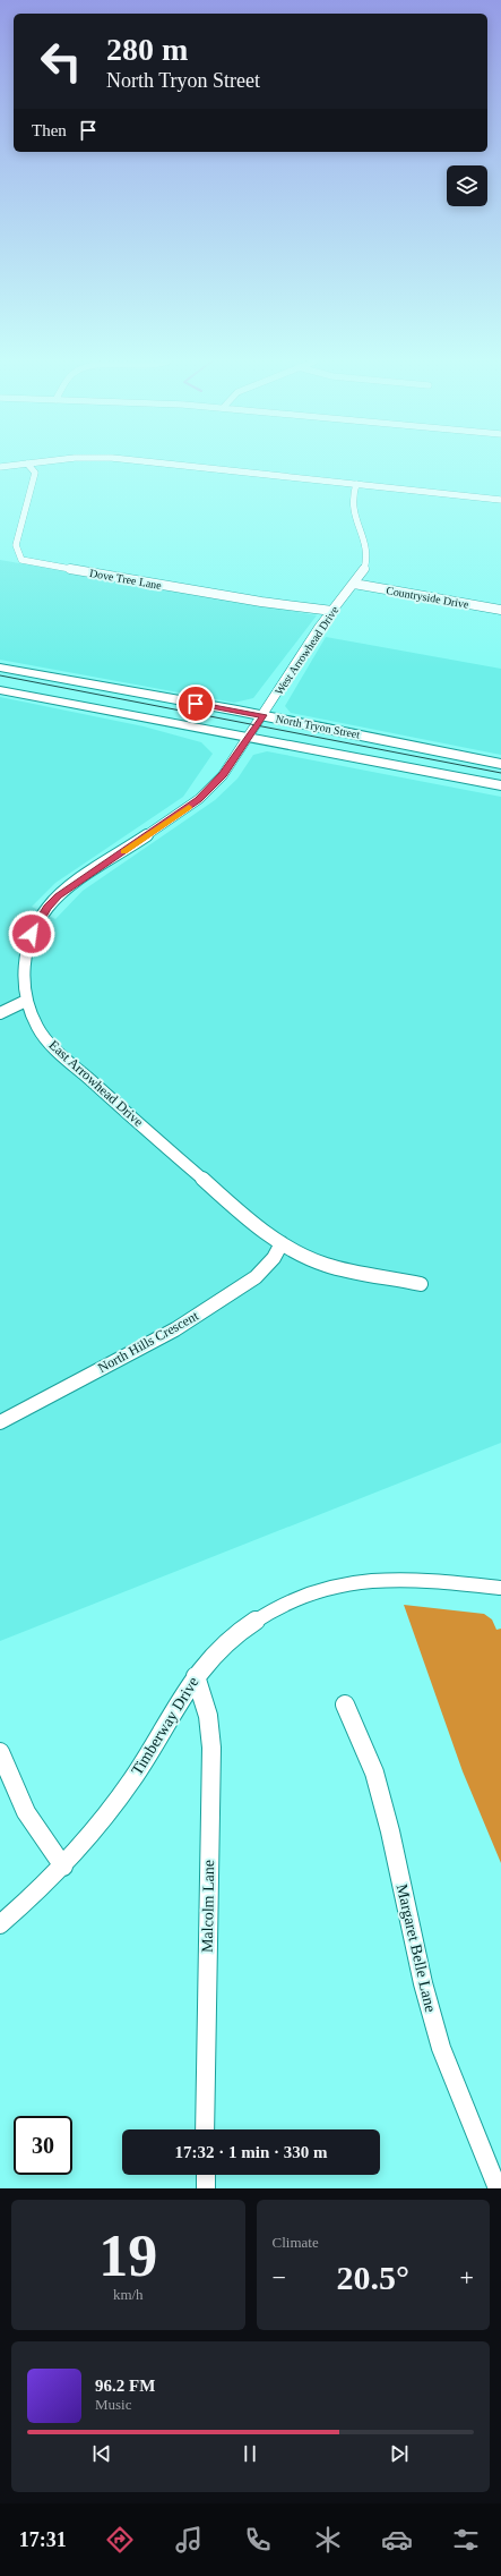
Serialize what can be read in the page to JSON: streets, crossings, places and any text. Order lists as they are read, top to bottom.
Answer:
{
  "streets": {
    "main road": ["North Tryon Street"],
    "street": [
      "Dove Tree Lane",
      "Countryside Drive",
      "West Arrowhead Drive",
      "East Arrowhead Drive",
      "North Hills Crescent",
      "Timberway Drive",
      "Malcolm Lane",
      "Margaret Belle Lane"
    ]
  },
  "crossings": [
    ["Dove Tree Lane", "West Arrowhead Drive"],
    ["Countryside Drive", "West Arrowhead Drive"],
    ["West Arrowhead Drive", "North Tryon Street"],
    ["West Arrowhead Drive", "East Arrowhead Drive"],
    ["North Tryon Street", "East Arrowhead Drive"],
    ["East Arrowhead Drive", "North Hills Crescent"],
    ["Timberway Drive", "Malcolm Lane"]
  ],
  "page": {
    "turn": ["280 m", "North Tryon Street"],
    "then": "Then",
    "limit": "30",
    "trip": "17:32 · 1 min · 330 m",
    "tile": [
      ["19", "km/h"],
      "Climate"
    ],
    "heat": ["−", "20.5°", "+"],
    "song": ["96.2 FM", "Music"],
    "tabs": "17:31"
  }
}
